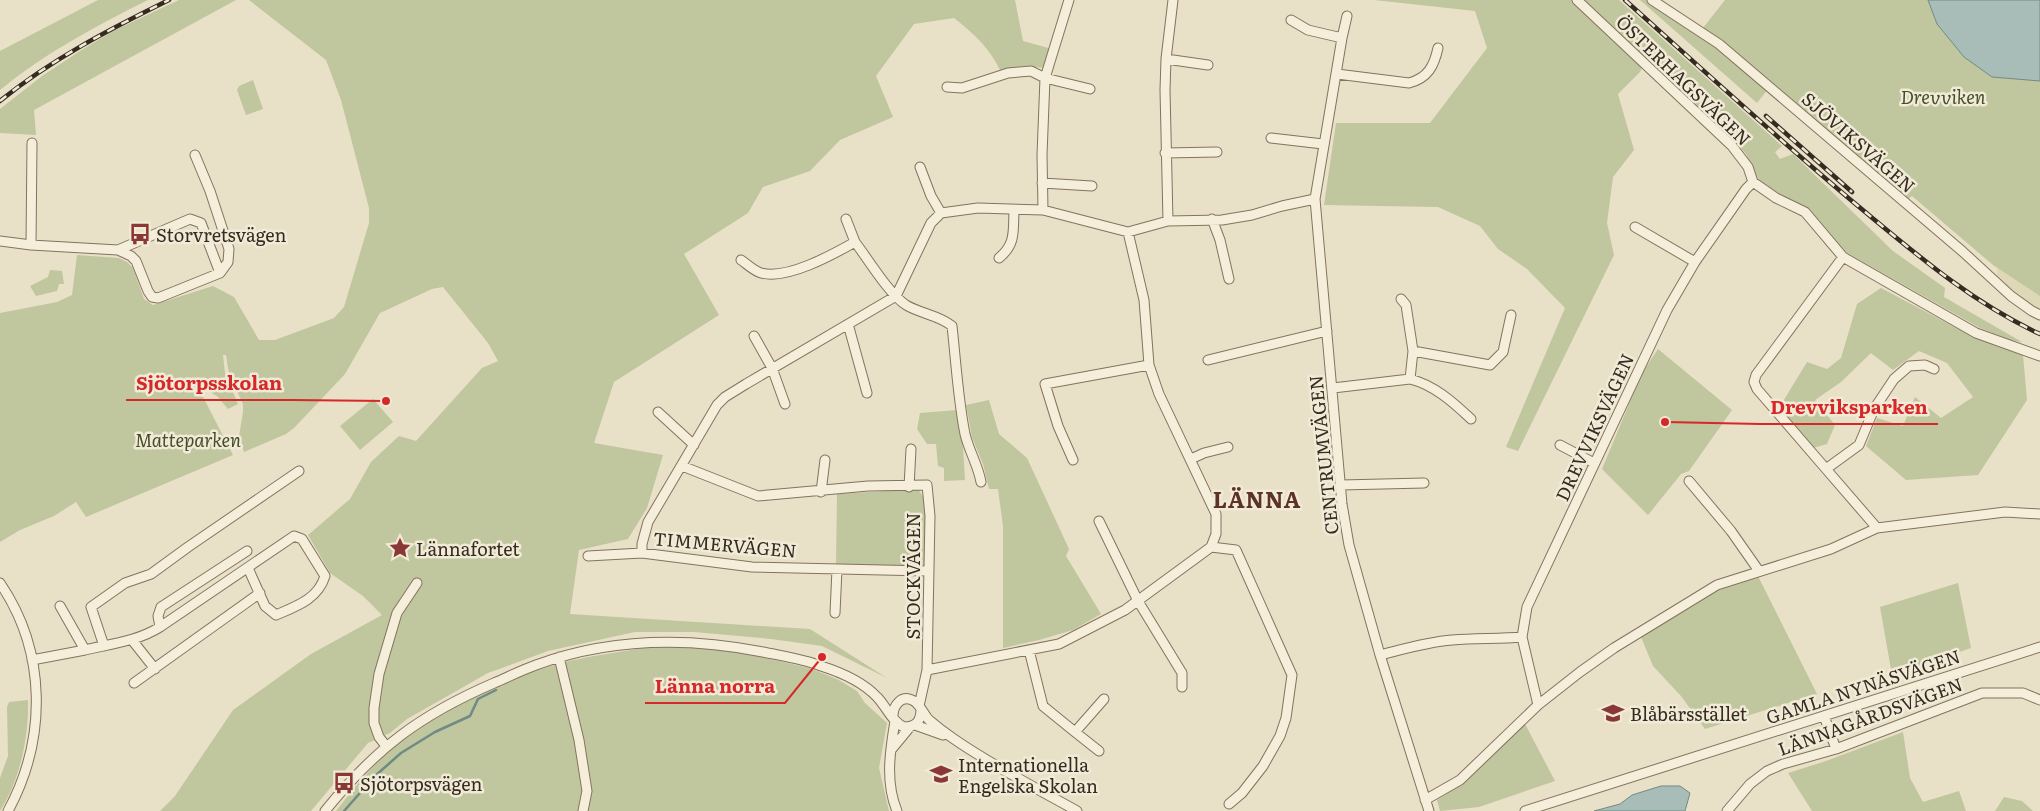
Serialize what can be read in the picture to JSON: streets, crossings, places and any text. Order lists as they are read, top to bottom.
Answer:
{
  "streets": {
    "street": [
      "ÖSTERHAGSVÄGEN",
      "SJÖVIKSVÄGEN",
      "DREVVIKSVÄGEN",
      "CENTRUMVÄGEN",
      "TIMMERVÄGEN",
      "STOCKVÄGEN",
      "GAMLA NYNÄSVÄGEN",
      "LÄNNAGÅRDSVÄGEN"
    ]
  },
  "crossings": [
    ["ÖSTERHAGSVÄGEN", "DREVVIKSVÄGEN"],
    ["TIMMERVÄGEN", "STOCKVÄGEN"]
  ],
  "districts": ["LÄNNA"],
  "parks": ["Drevviken", "Matteparken"],
  "places": {
    "bus stop": ["Storvretsvägen", "Sjötorpsvägen"],
    "other": ["Sjötorpsskolan", "Drevviksparken", "Länna norra"],
    "place": ["Lännafortet"],
    "school or university": ["Blåbärsstället", "Internationella Engelska Skolan"]
  }
}
